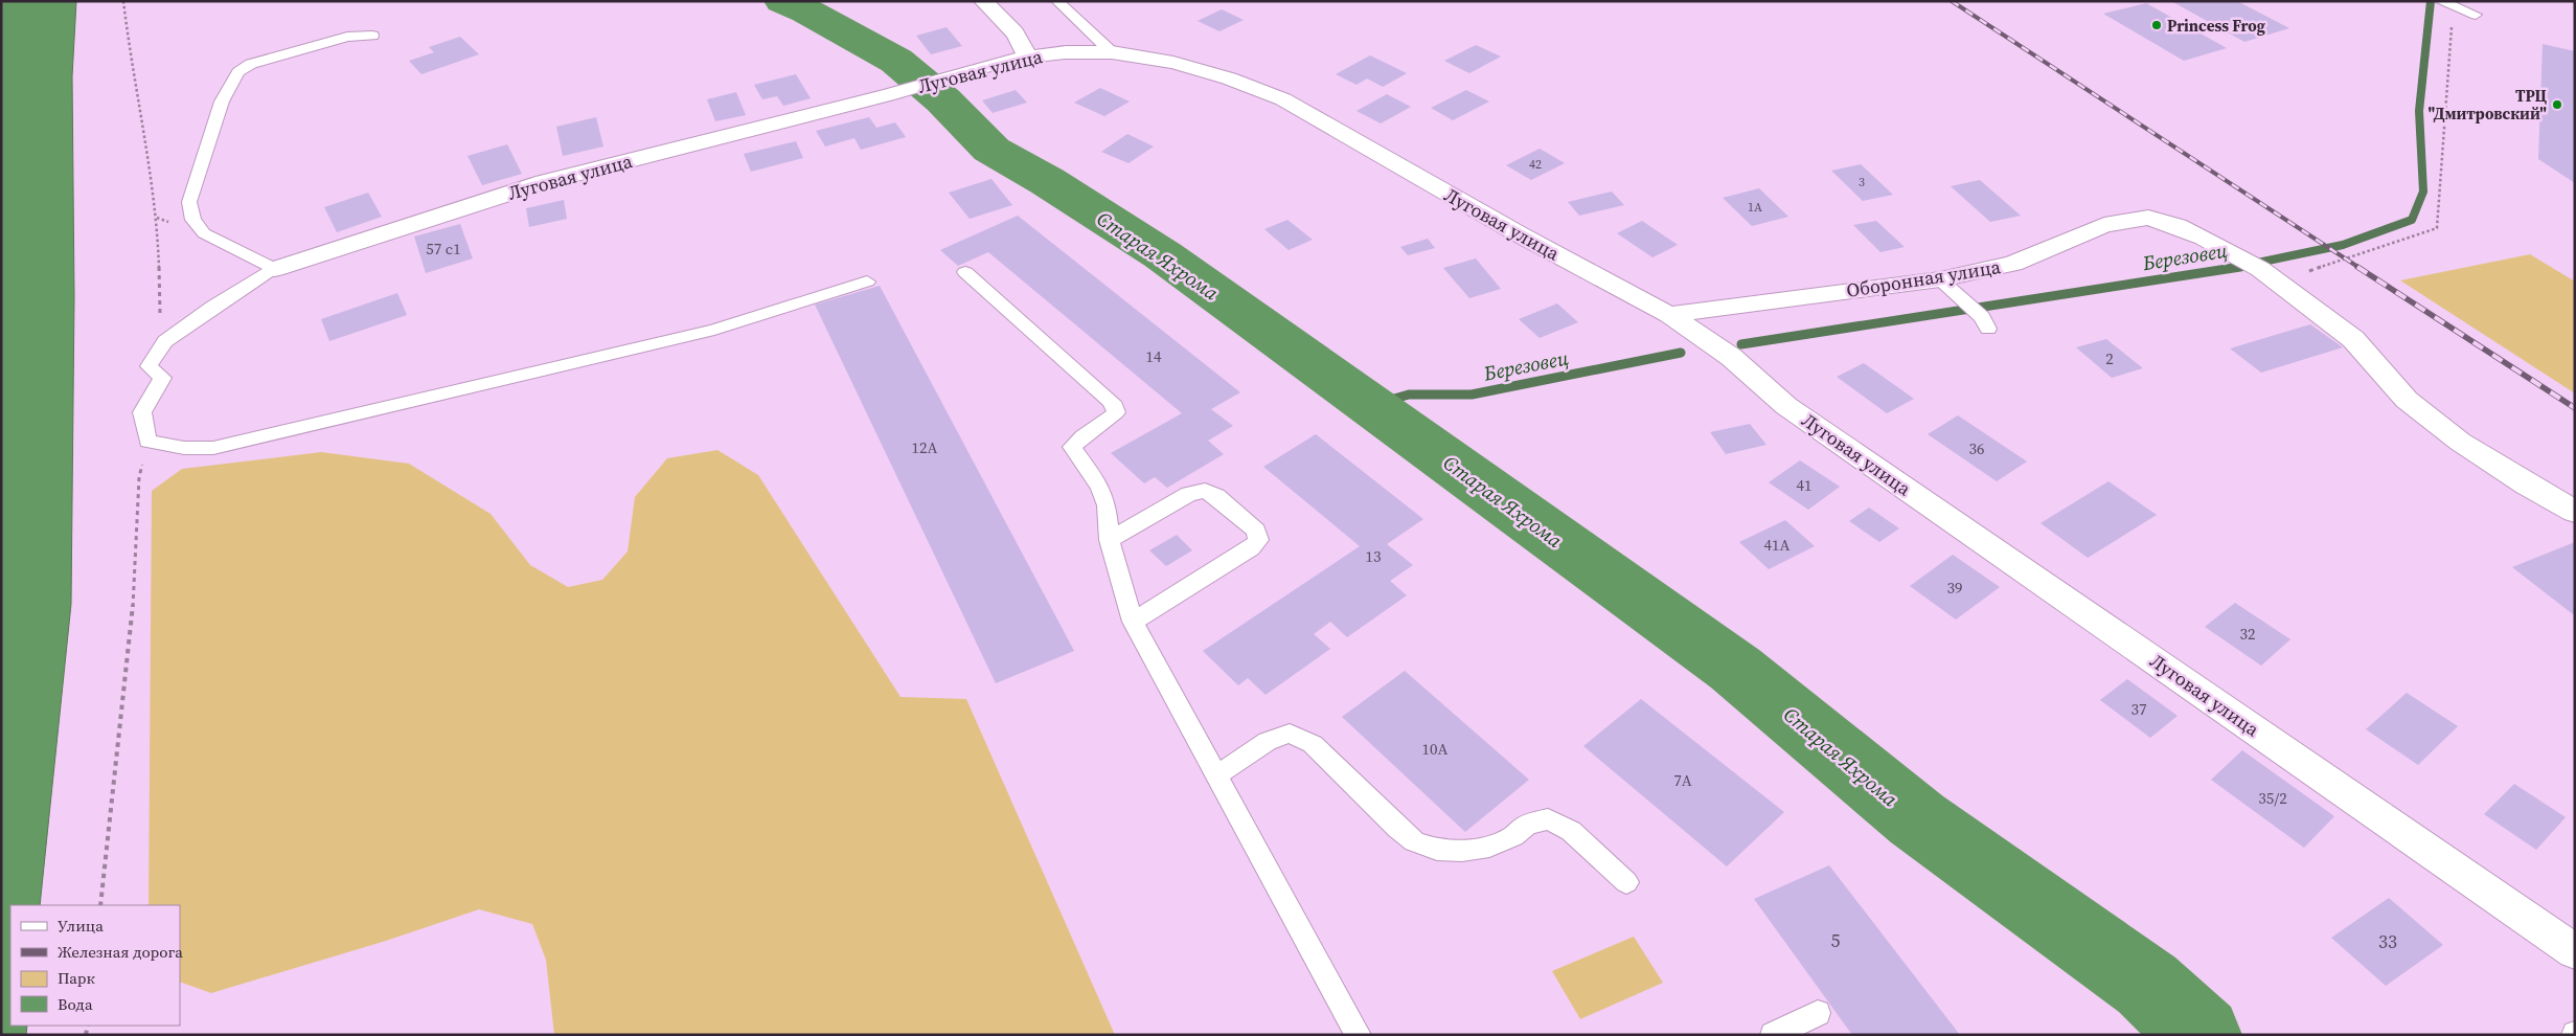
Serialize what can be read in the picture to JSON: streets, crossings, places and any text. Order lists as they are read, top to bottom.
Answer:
{
  "streets": {
    "street": ["Луговая улица", "Оборонная улица"]
  },
  "crossings": [
    ["Луговая улица", "Оборонная улица"]
  ],
  "water": ["Старая Яхрома", "Березовец"],
  "places": ["Princess Frog", "ТРЦ \"Дмитровский\""],
  "house_numbers": [
    "42",
    "3",
    "1А",
    "57 с1",
    "14",
    "2",
    "12А",
    "36",
    "41",
    "41А",
    "13",
    "39",
    "32",
    "37",
    "10А",
    "7А",
    "35/2",
    "5",
    "33"
  ],
  "legend": [
    "Улица",
    "Железная дорога",
    "Парк",
    "Вода"
  ]
}
